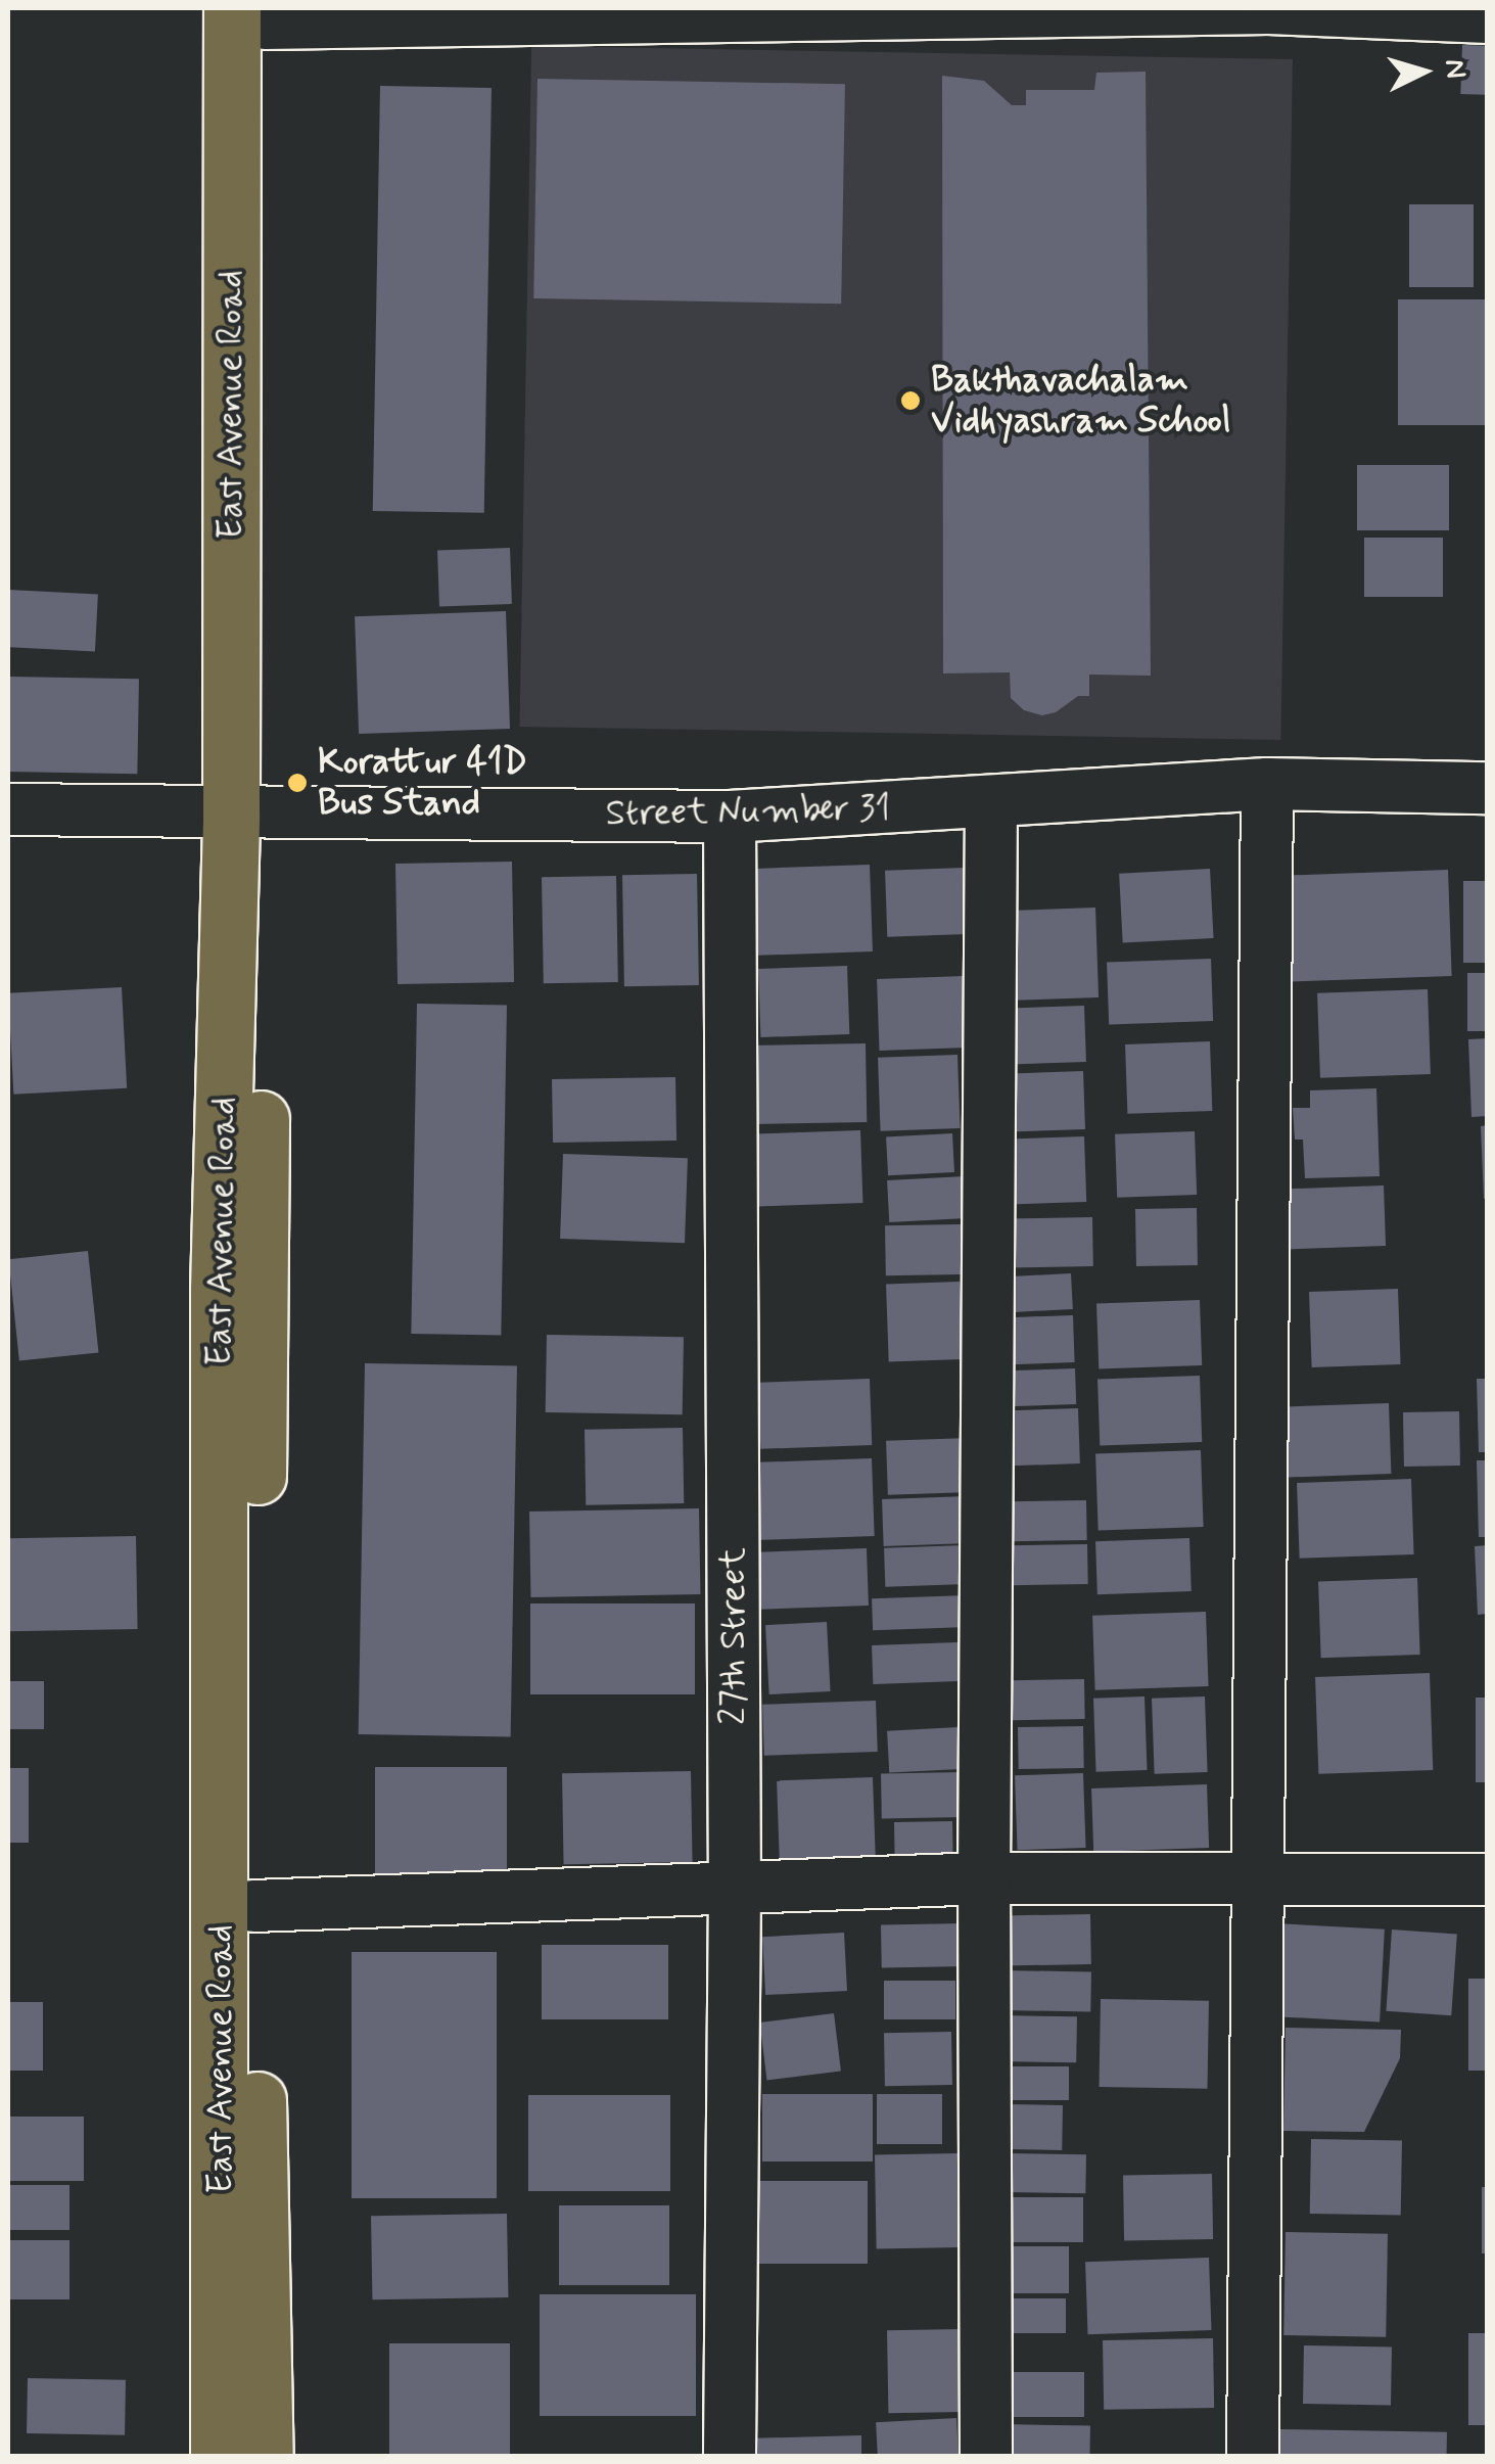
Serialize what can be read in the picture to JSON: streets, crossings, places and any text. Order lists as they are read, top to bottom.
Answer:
{
  "streets": {
    "main road": ["East Avenue Road"],
    "street": ["Street Number 31", "27th Street"]
  },
  "crossings": [
    ["East Avenue Road", "Street Number 31"],
    ["Street Number 31", "27th Street"]
  ],
  "places": ["Bakthavachalam Vidhyashram School", "Korattur 41D Bus Stand"],
  "north": "right"
}
